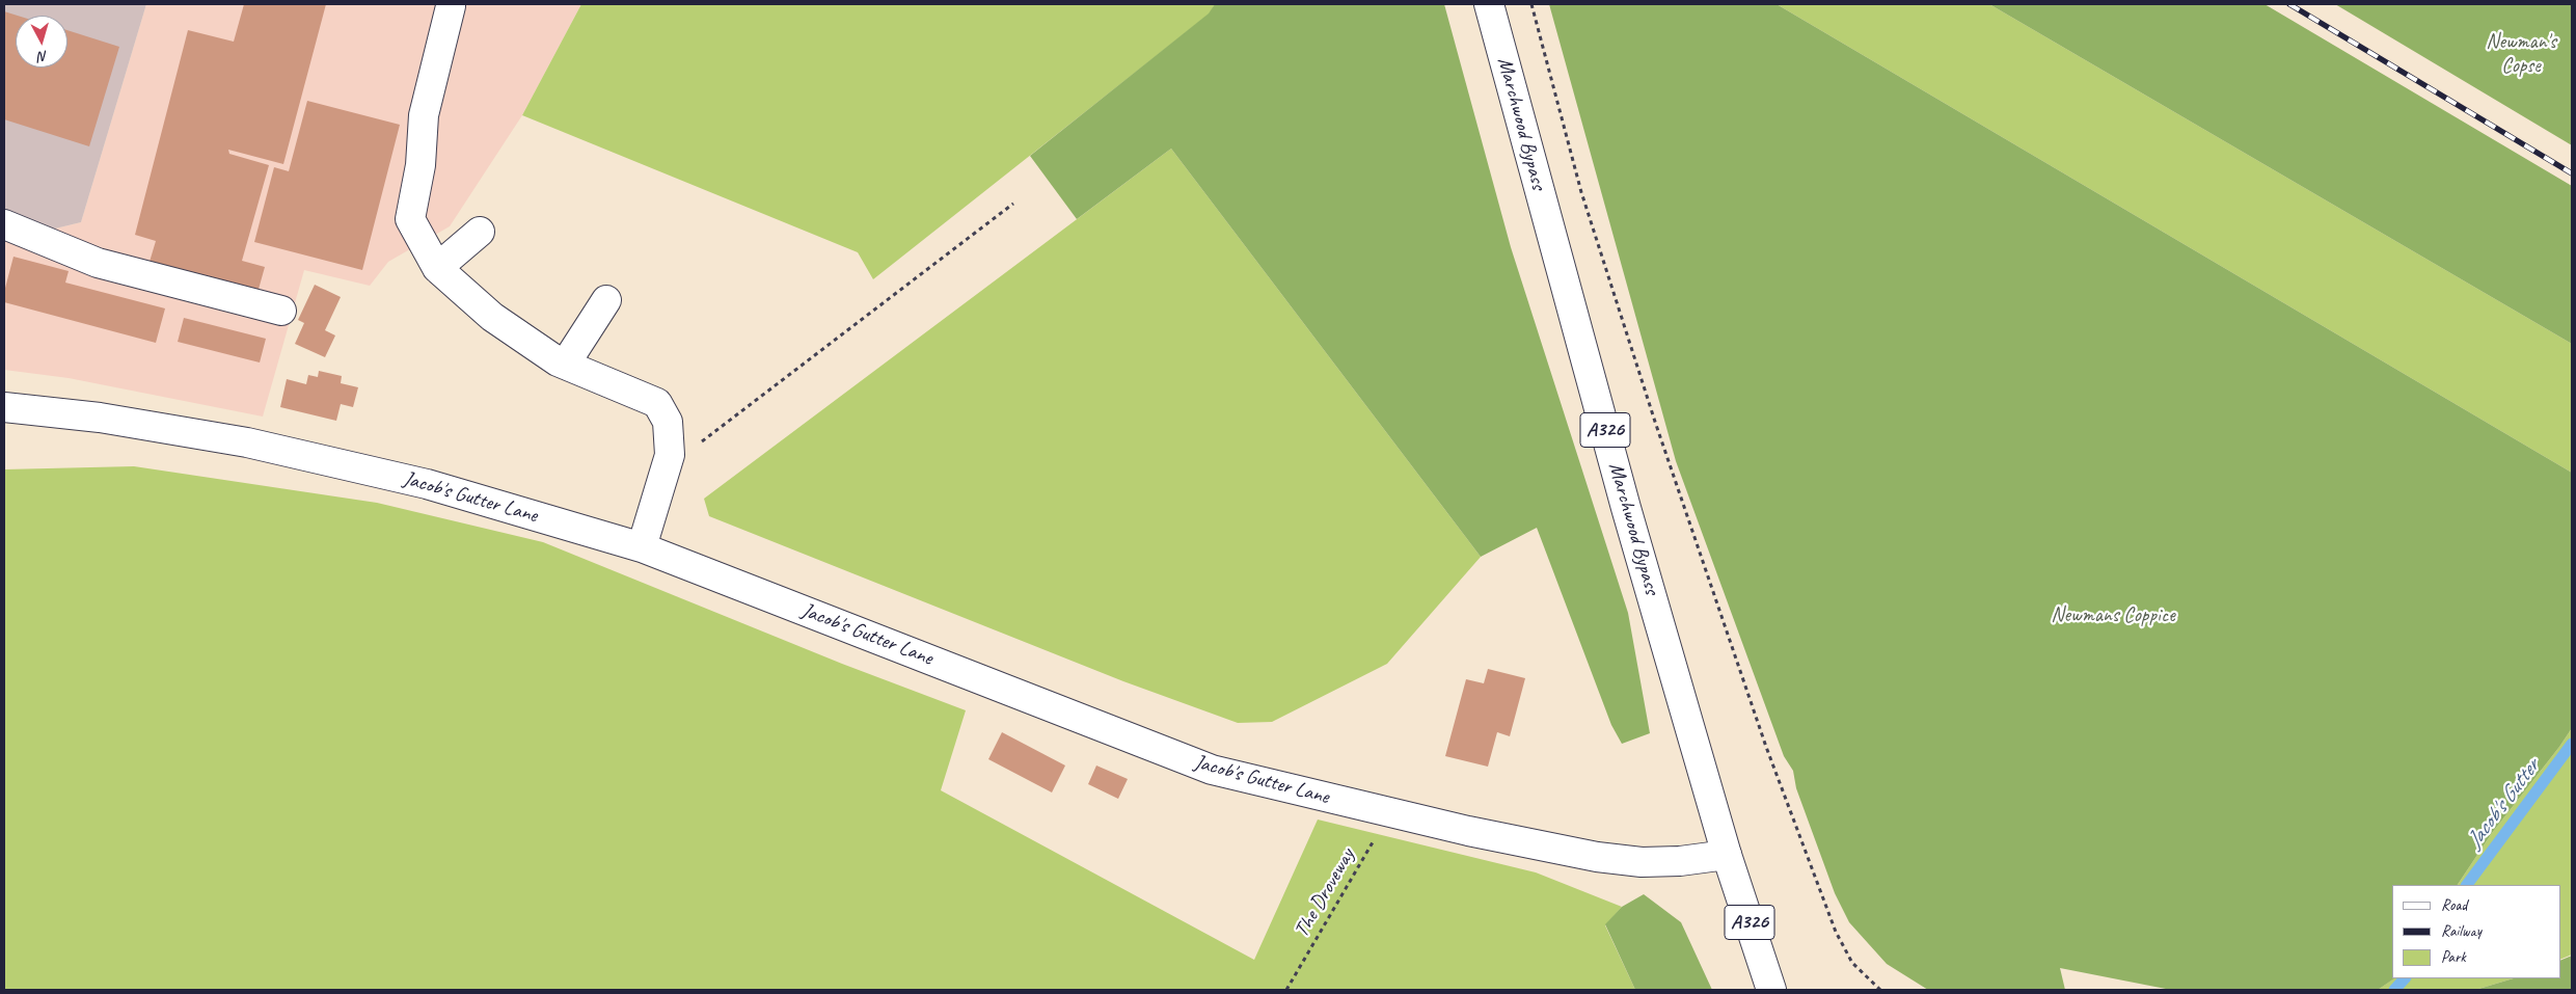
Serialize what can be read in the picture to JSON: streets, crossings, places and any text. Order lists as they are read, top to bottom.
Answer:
{
  "streets": {
    "street": ["Marchwood Bypass", "A326", "Jacob's Gutter Lane"],
    "path": ["The Droveway"]
  },
  "crossings": [
    ["Marchwood Bypass", "Jacob's Gutter Lane"],
    ["Jacob's Gutter Lane", "The Droveway"]
  ],
  "water": ["Jacob's Gutter"],
  "parks": ["Newman's Copse", "Newmans Coppice"],
  "legend": ["Road", "Railway", "Park"],
  "north": "bottom"
}
